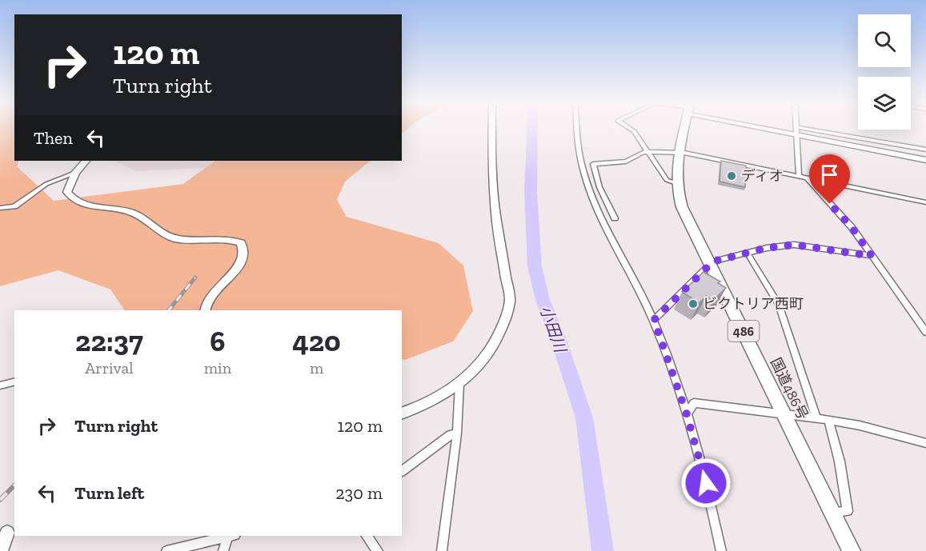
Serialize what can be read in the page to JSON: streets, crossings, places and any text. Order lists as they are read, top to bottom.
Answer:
{
  "streets": {
    "highway": ["486", "国道486号"]
  },
  "water": ["小田川"],
  "places": ["ディオ", "ビクトリア西町"],
  "page": {
    "turn": ["120 m", "Turn right"],
    "then": "Then",
    "eta": [
      "22:37",
      "Arrival",
      "6",
      "min",
      "420",
      "m"
    ],
    "list": [
      {
        "name": "Turn right",
        "value": "120 m"
      },
      {
        "name": "Turn left",
        "value": "230 m"
      }
    ]
  }
}
